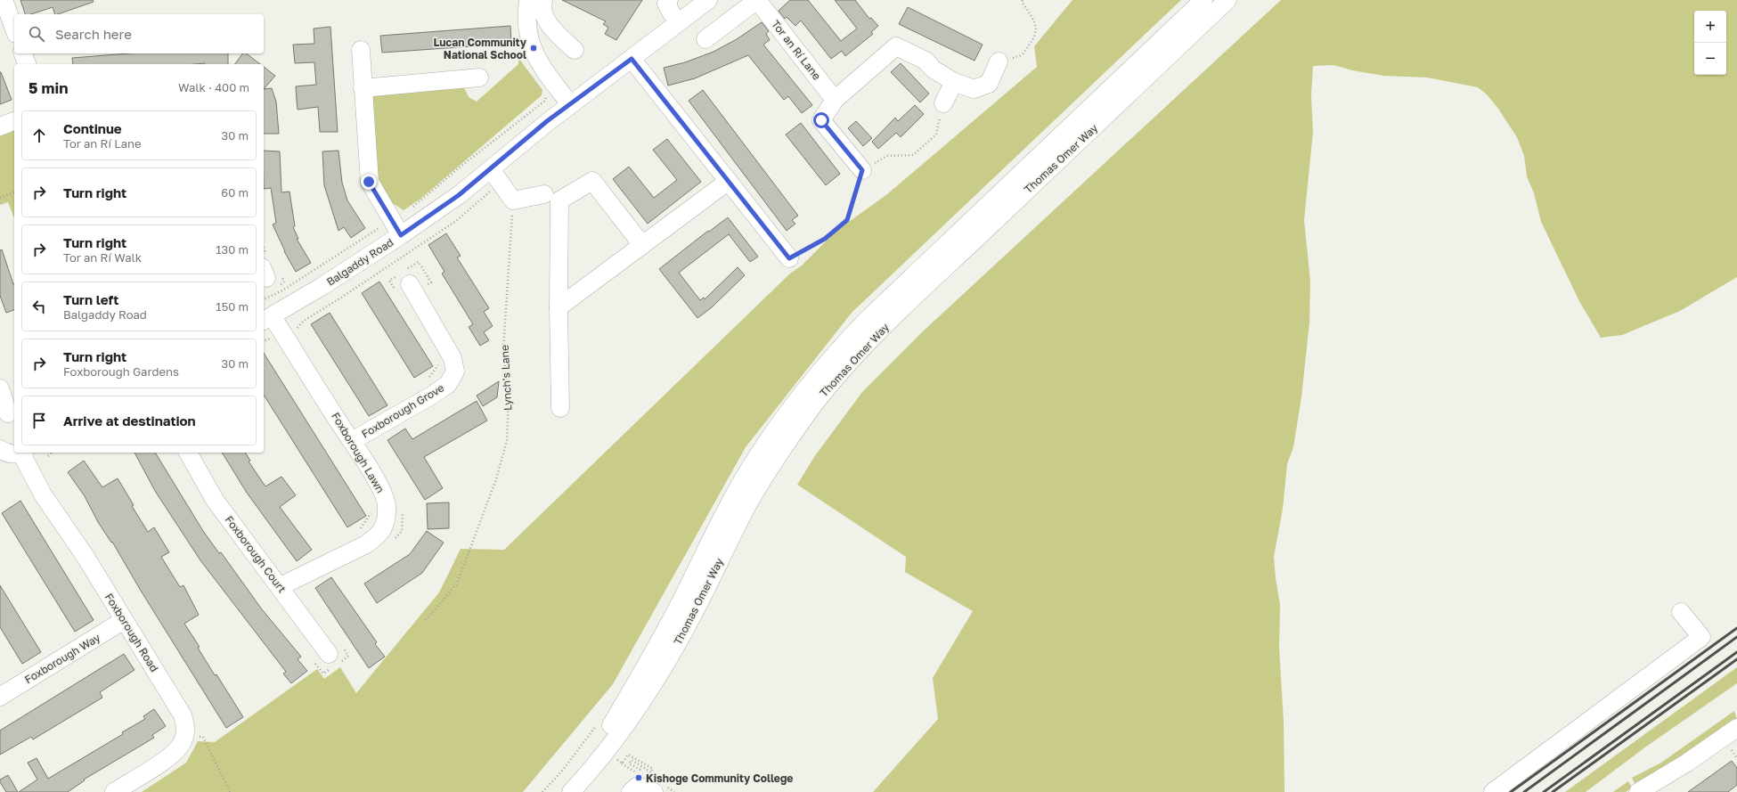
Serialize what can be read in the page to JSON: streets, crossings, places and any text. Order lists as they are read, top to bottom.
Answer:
{
  "streets": {
    "street": [
      "Tor an Rí Lane",
      "Thomas Omer Way",
      "Balgaddy Road",
      "Foxborough Grove",
      "Foxborough Lawn",
      "Foxborough Court",
      "Foxborough Road",
      "Foxborough Way"
    ],
    "path": ["Lynch's Lane"]
  },
  "crossings": [
    ["Balgaddy Road", "Foxborough Lawn"],
    ["Foxborough Grove", "Foxborough Lawn"],
    ["Foxborough Lawn", "Foxborough Court"],
    ["Foxborough Road", "Foxborough Way"]
  ],
  "places": ["Lucan Community National School", "Kishoge Community College"],
  "page": {
    "map_buttons": ["+", "−"],
    "search": "Search here",
    "heading": ["5 min", "Walk · 400 m"],
    "list": [
      ["Continue", "Tor an Rí Lane", "30 m"],
      ["Turn right", "60 m"],
      ["Turn right", "Tor an Rí Walk", "130 m"],
      ["Turn left", "Balgaddy Road", "150 m"],
      ["Turn right", "Foxborough Gardens", "30 m"],
      "Arrive at destination"
    ]
  }
}
